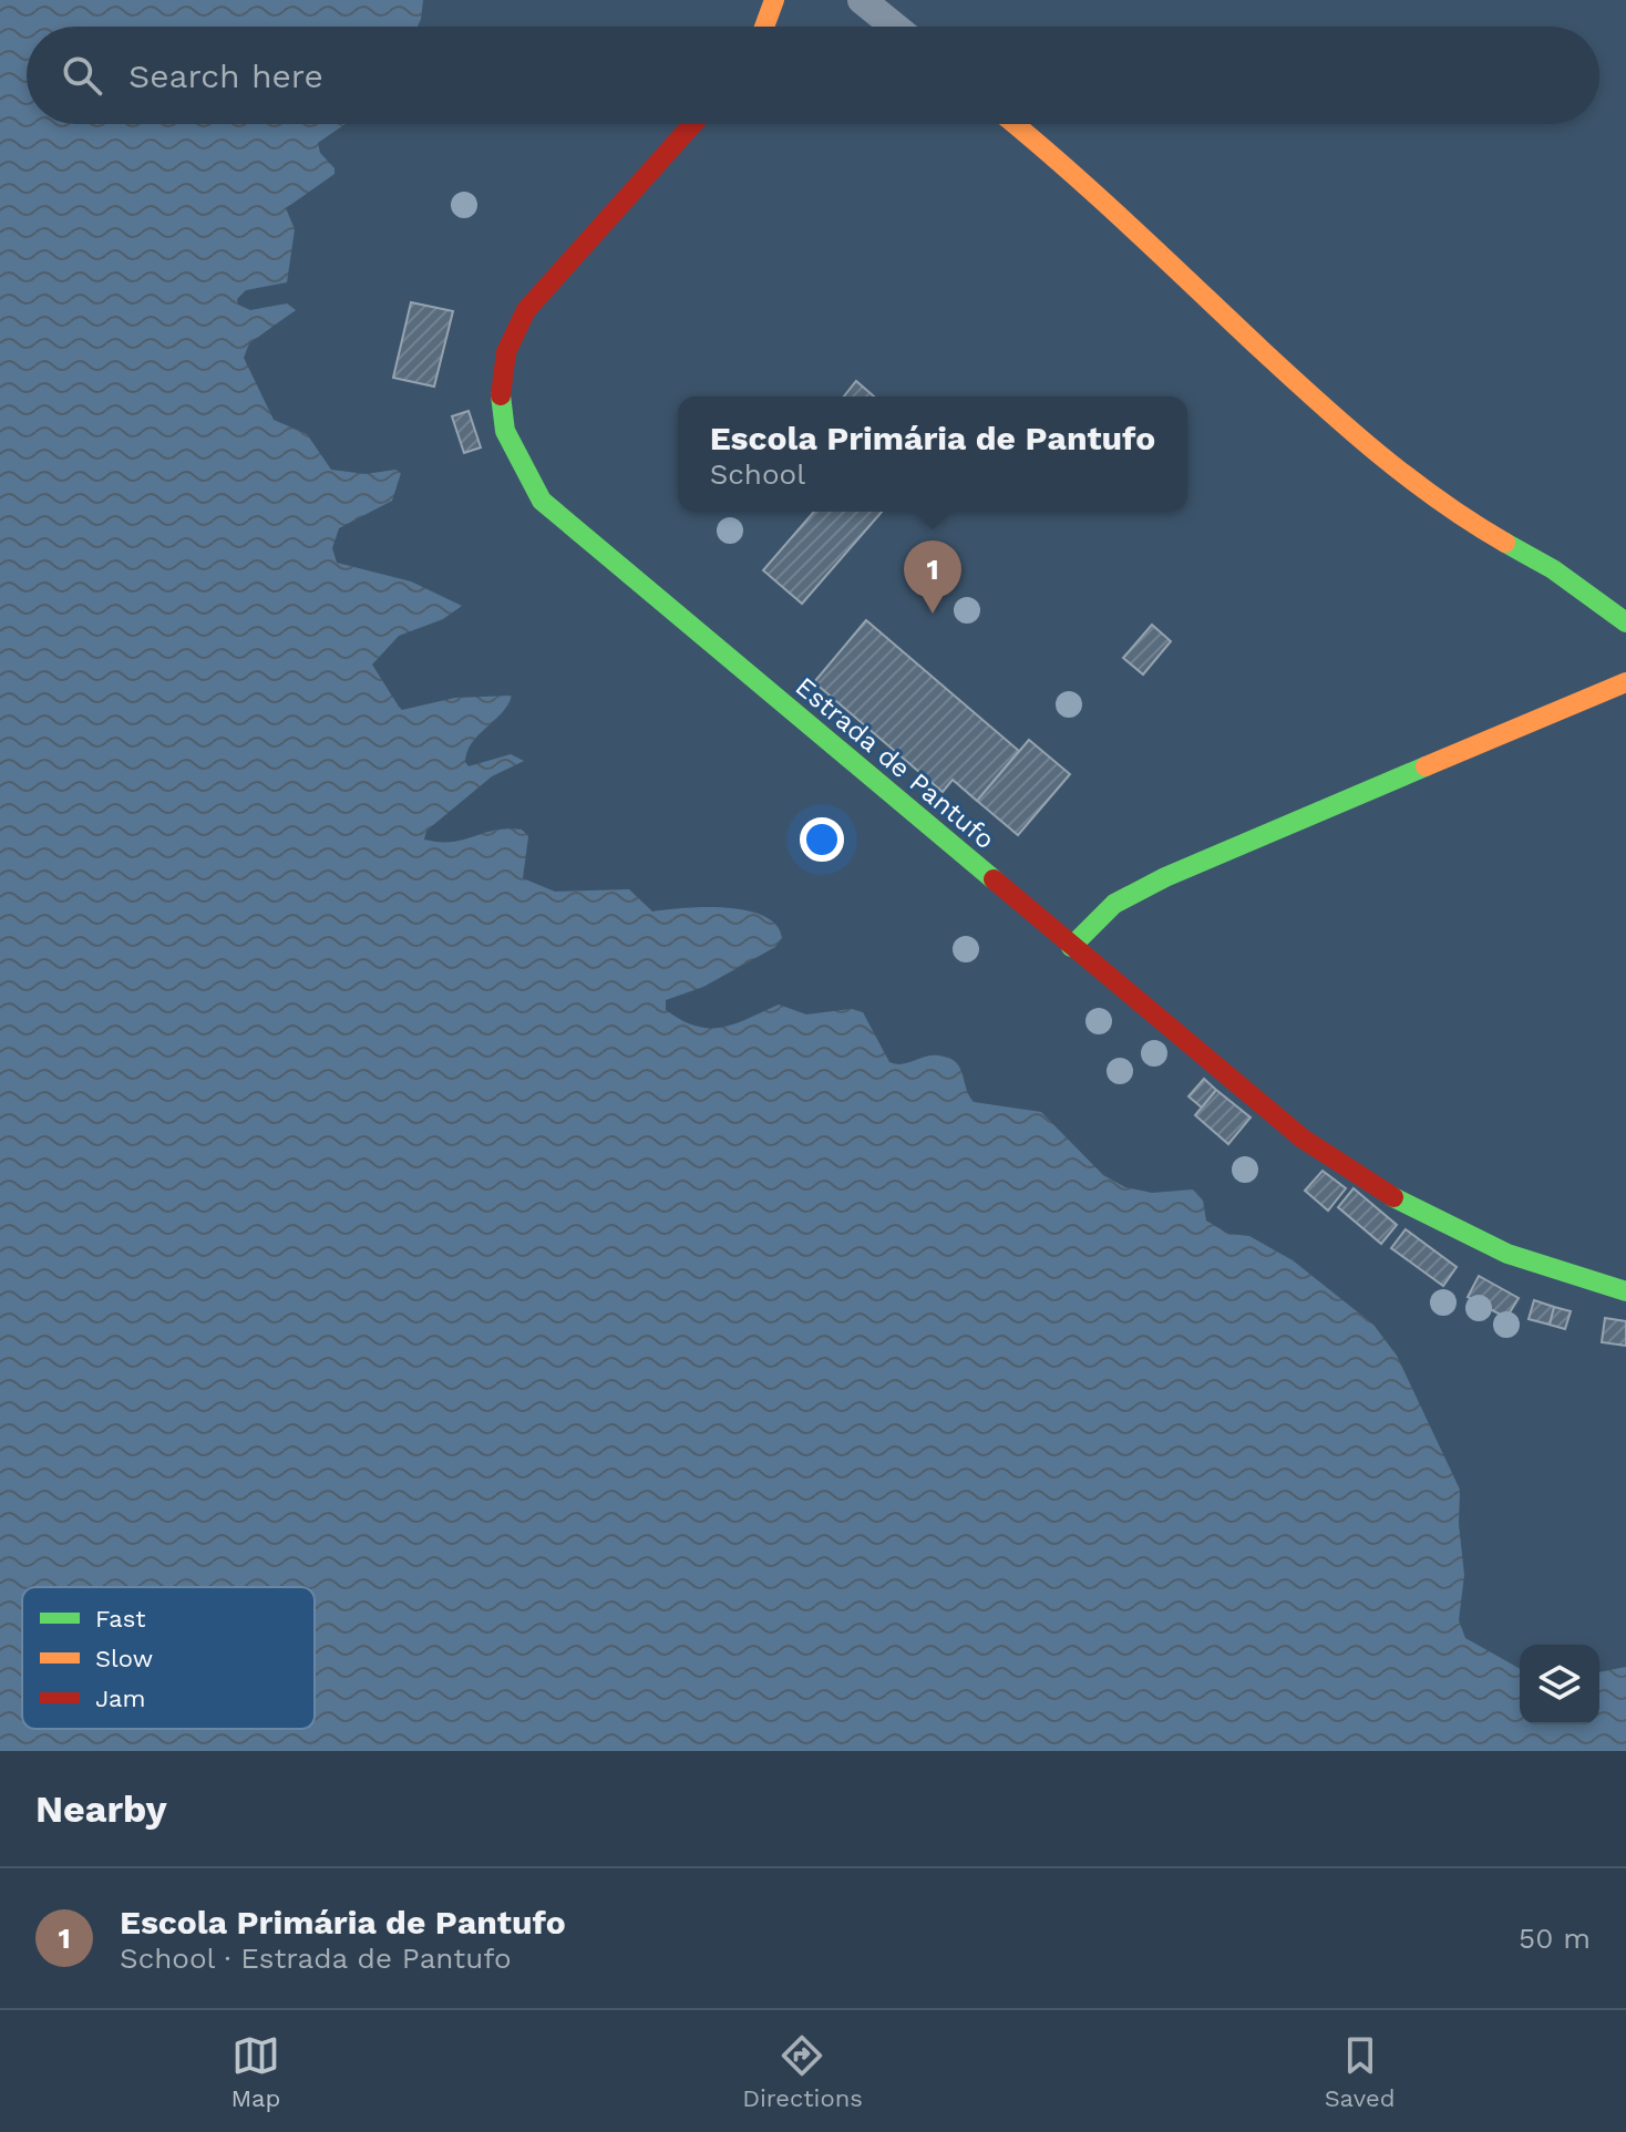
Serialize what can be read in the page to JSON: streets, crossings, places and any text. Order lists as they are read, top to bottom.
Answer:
{
  "streets": {
    "street": ["Estrada de Pantufo"]
  },
  "legend": ["Fast", "Slow", "Jam"],
  "page": {
    "search": "Search here",
    "popup": ["Escola Primária de Pantufo", "School"],
    "pins": "1",
    "heading": "Nearby",
    "list": [
      {
        "mark": "1",
        "name": "Escola Primária de Pantufo",
        "note": "School · Estrada de Pantufo",
        "value": "50 m"
      }
    ],
    "nav": ["Map", "Directions", "Saved"]
  }
}
